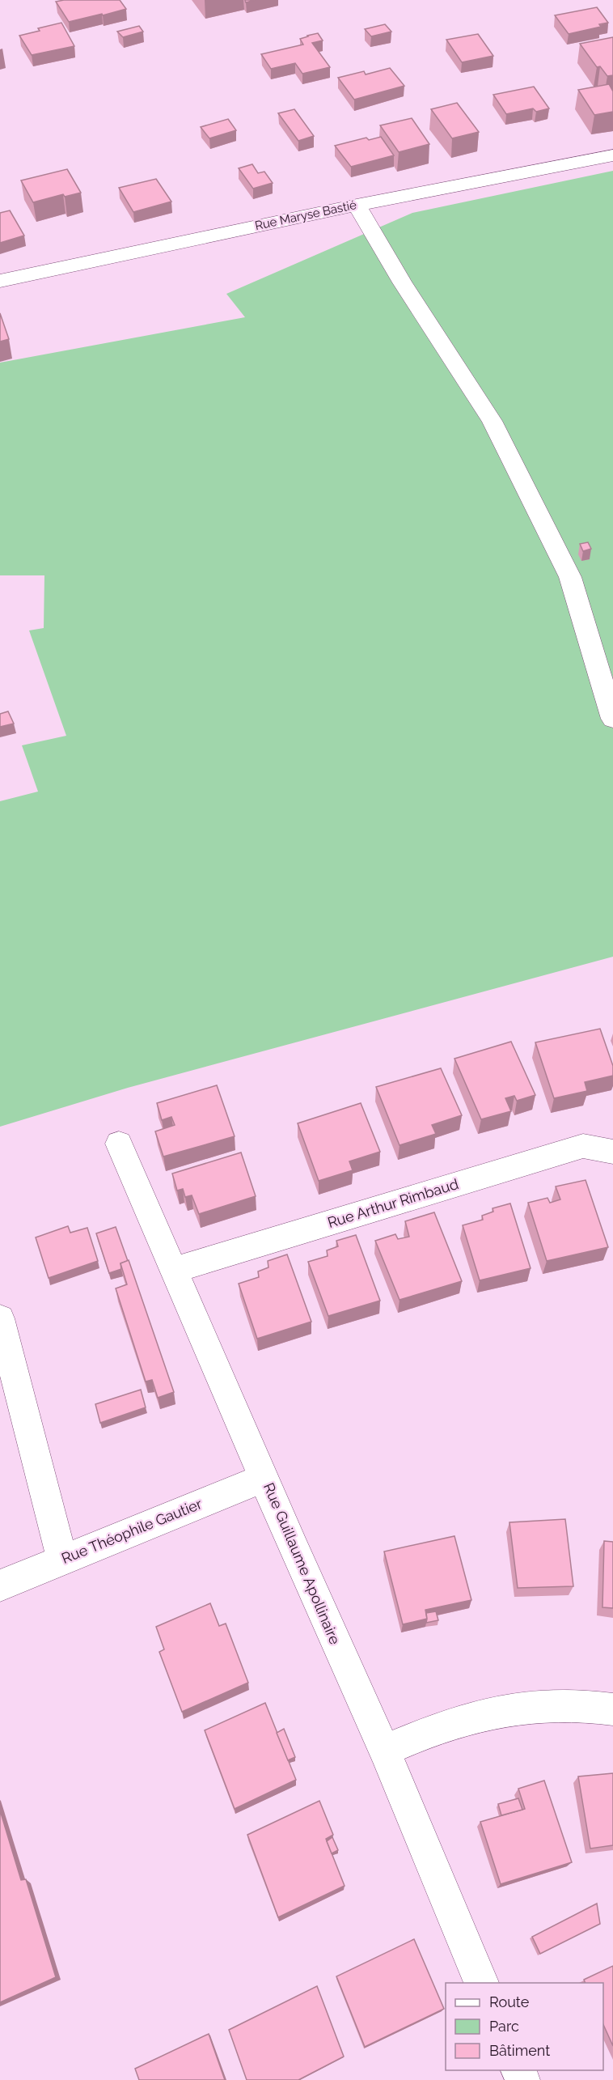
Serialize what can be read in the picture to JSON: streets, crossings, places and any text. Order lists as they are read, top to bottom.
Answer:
{
  "streets": {
    "street": [
      "Rue Maryse Bastié",
      "Rue Arthur Rimbaud",
      "Rue Théophile Gautier",
      "Rue Guillaume Apollinaire"
    ]
  },
  "crossings": [
    ["Rue Arthur Rimbaud", "Rue Guillaume Apollinaire"],
    ["Rue Théophile Gautier", "Rue Guillaume Apollinaire"]
  ],
  "legend": ["Route", "Parc", "Bâtiment"]
}
